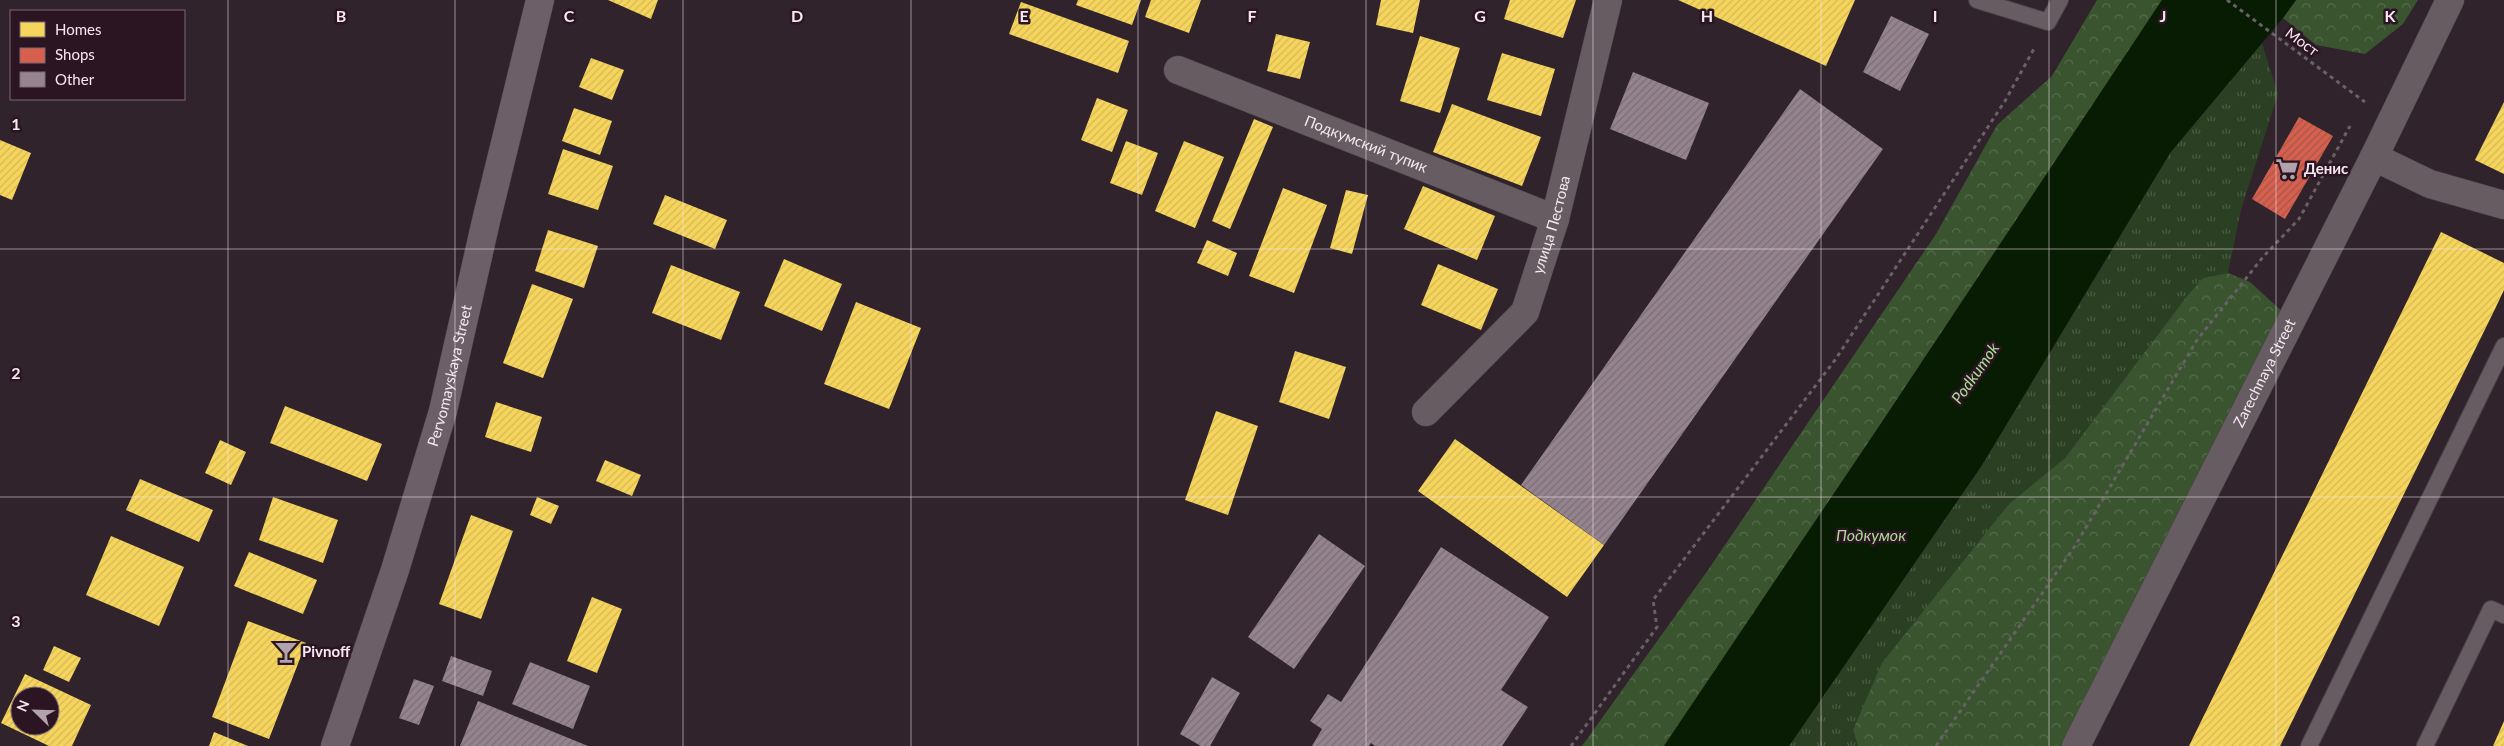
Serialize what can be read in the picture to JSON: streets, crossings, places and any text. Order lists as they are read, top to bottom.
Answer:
{
  "streets": {
    "street": [
      "Подкумский тупик",
      "улица Пестова",
      "Zarechnaya Street",
      "Pervomayskaya Street"
    ],
    "path": ["Мост"]
  },
  "crossings": [
    ["Подкумский тупик", "улица Пестова"]
  ],
  "water": ["Podkumok", "Подкумок"],
  "places": {
    "supermarket": ["Денис"],
    "bar": ["Pivnoff"]
  },
  "legend": ["Homes", "Shops", "Other"],
  "north": "top left",
  "grid": {
    "columns": [
      "B",
      "C",
      "D",
      "E",
      "F",
      "G",
      "H",
      "I",
      "J",
      "K"
    ],
    "rows": ["1", "2", "3"]
  }
}
